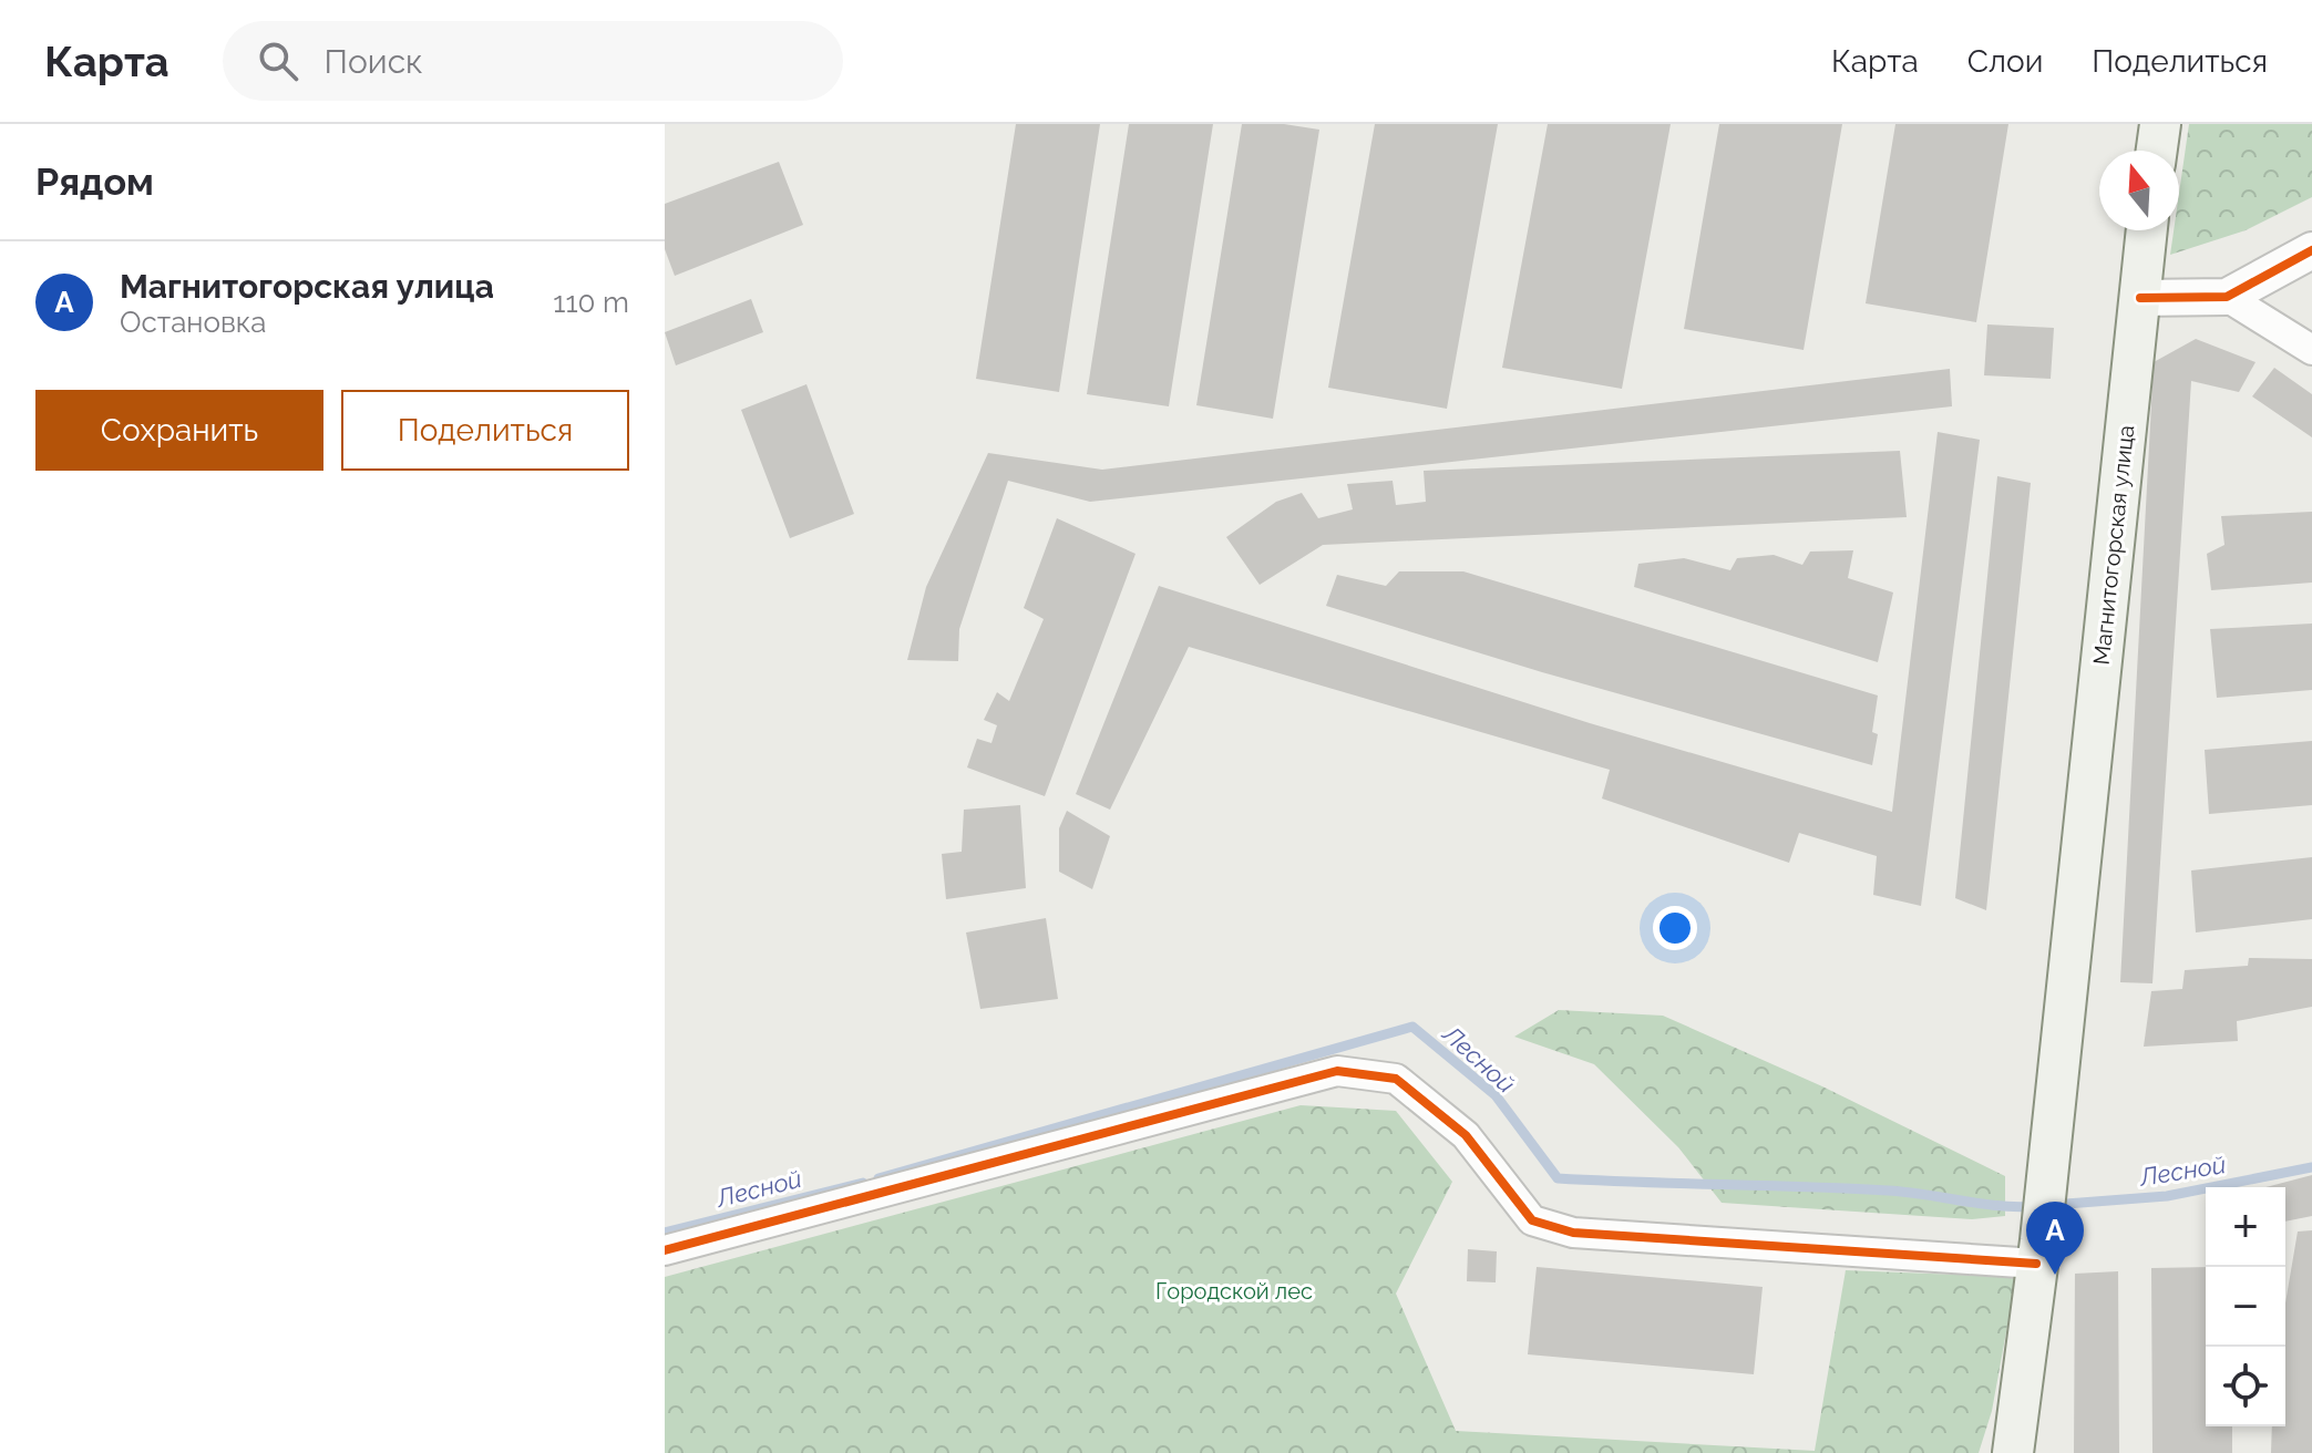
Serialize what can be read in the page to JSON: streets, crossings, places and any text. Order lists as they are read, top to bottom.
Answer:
{
  "streets": {
    "main road": ["Магнитогорская улица"]
  },
  "water": ["Лесной"],
  "parks": ["Городской лес"],
  "north": "top",
  "page": {
    "header": "Карта",
    "search": "Поиск",
    "nav": ["Карта", "Слои", "Поделиться"],
    "heading": "Рядом",
    "list": [
      {
        "mark": "A",
        "name": "Магнитогорская улица",
        "note": "Остановка",
        "value": "110 m"
      }
    ],
    "buttons": ["Сохранить", "Поделиться"],
    "map_buttons": ["+", "−"],
    "pins": "A"
  }
}
